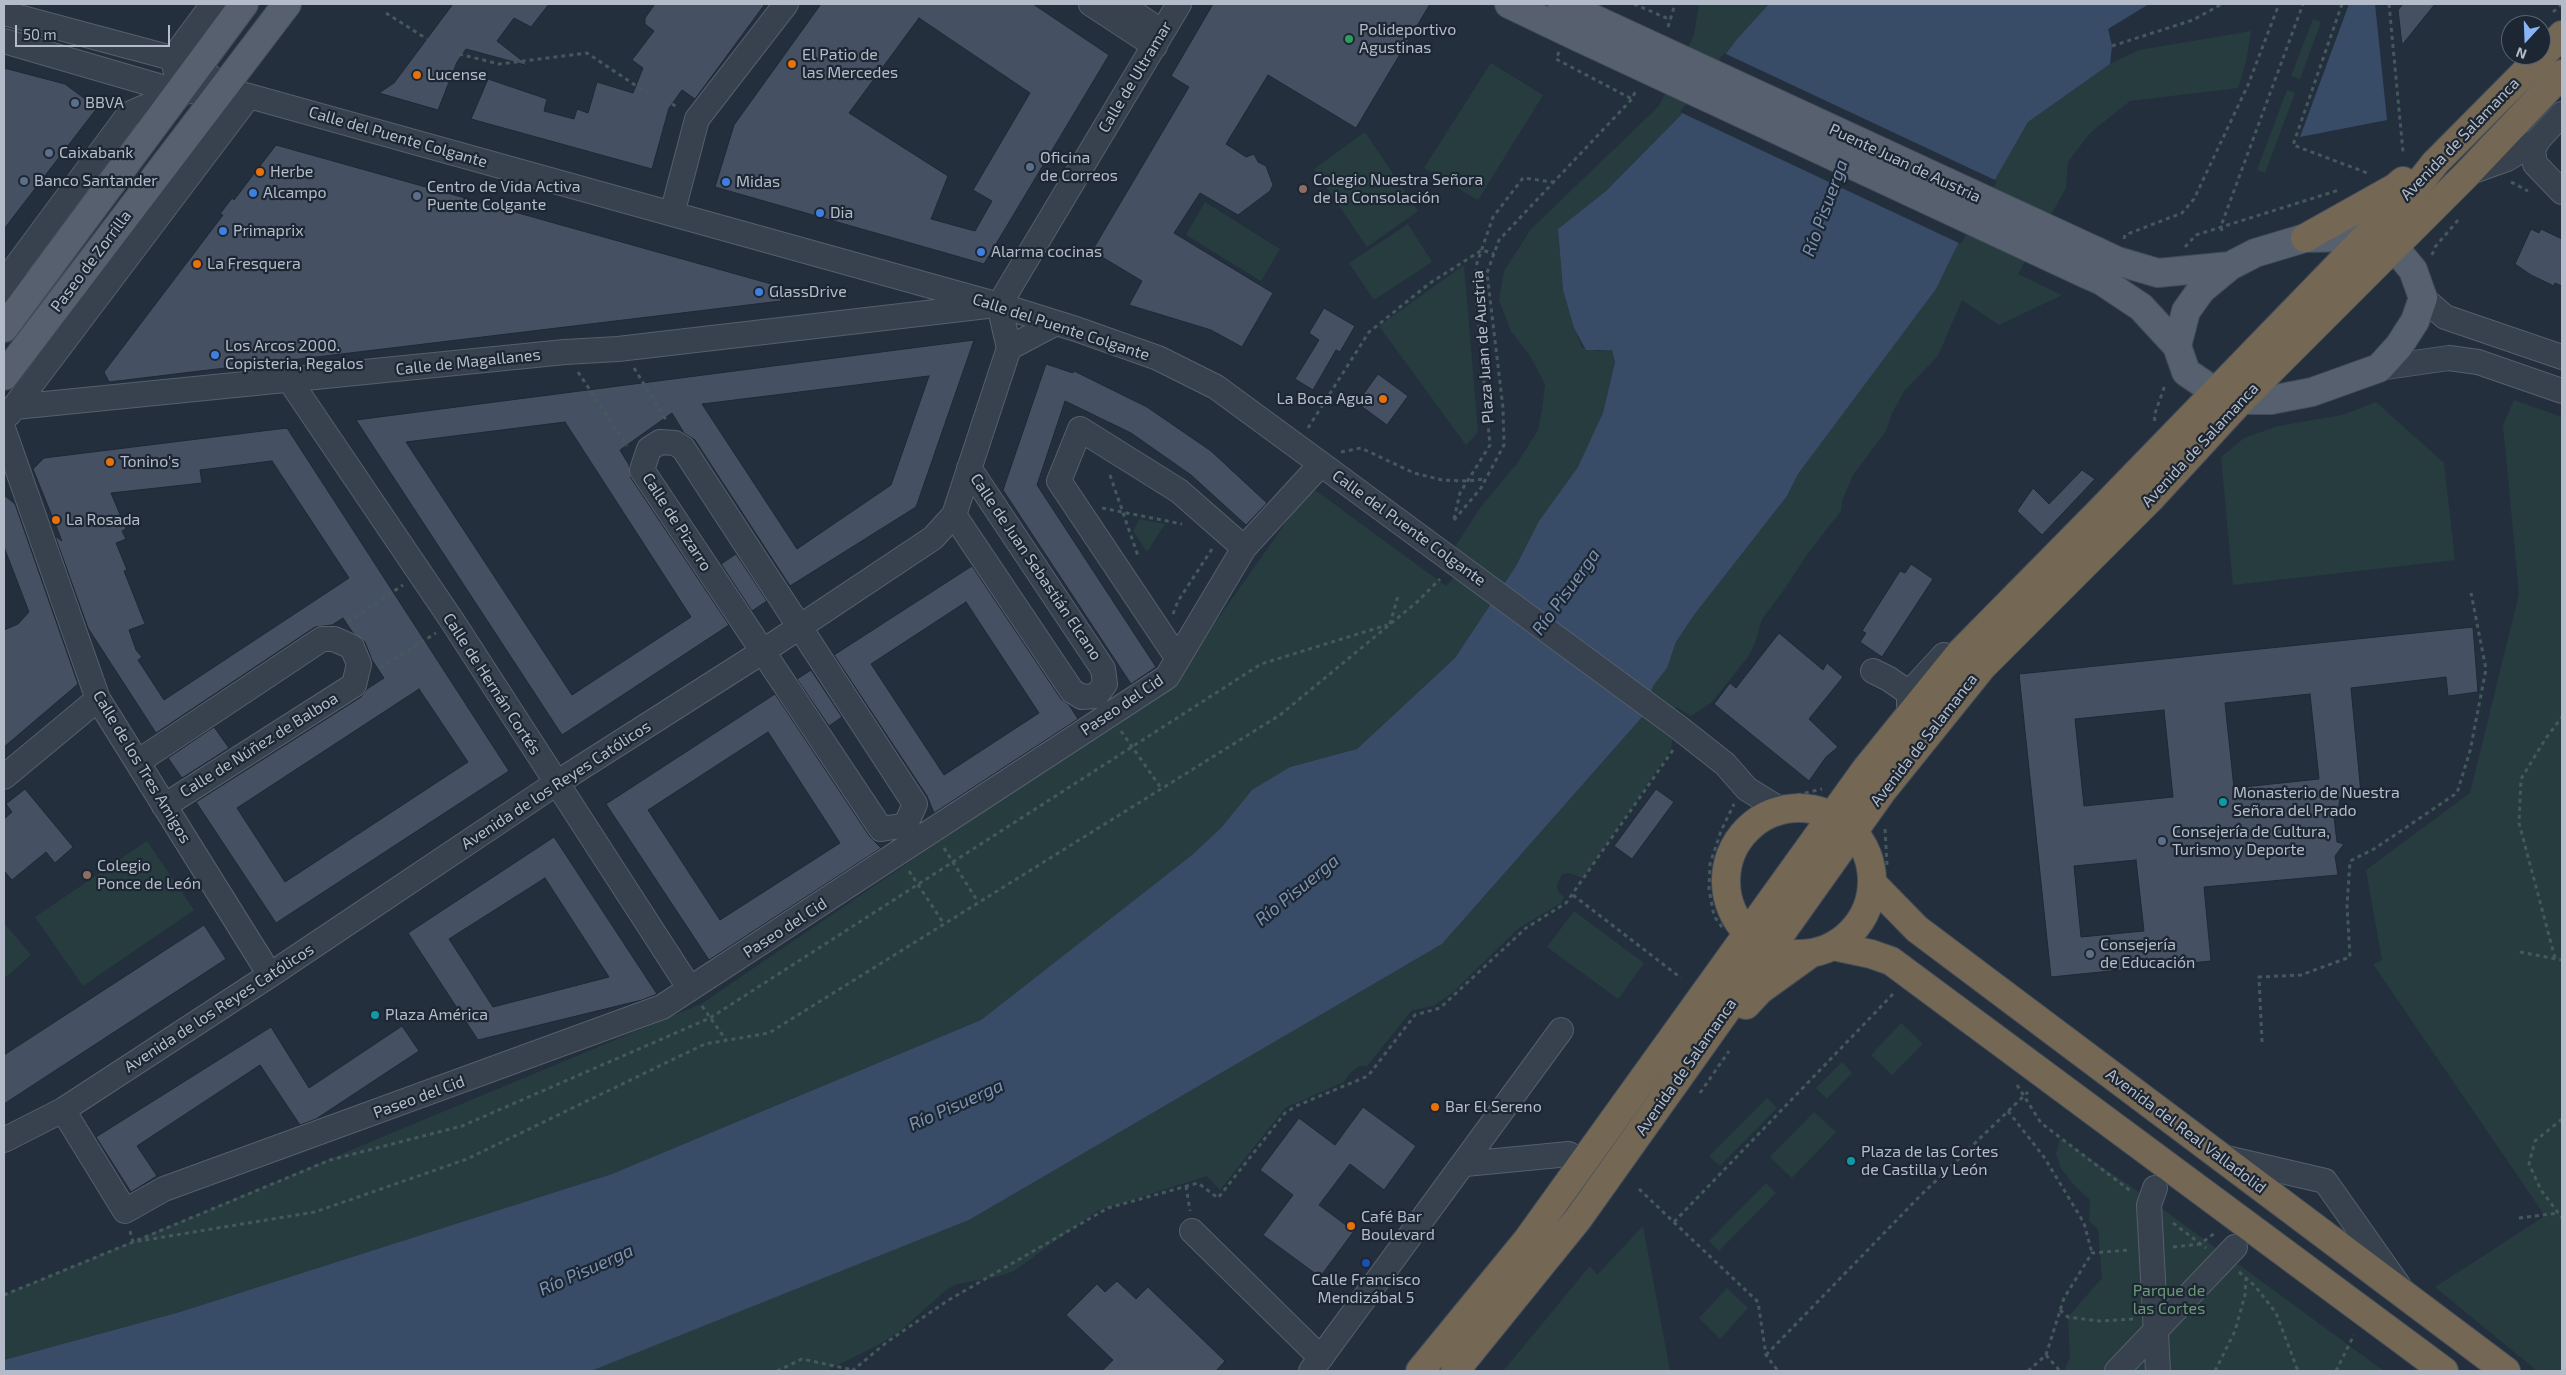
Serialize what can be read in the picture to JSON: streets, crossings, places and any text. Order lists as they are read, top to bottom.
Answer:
{
  "streets": {
    "highway": ["Avenida de Salamanca", "Avenida del Real Valladolid"],
    "main road": ["Puente Juan de Austria", "Paseo de Zorrilla"],
    "street": [
      "Calle de Ultramar",
      "Calle del Puente Colgante",
      "Calle de Magallanes",
      "Calle de Pizarro",
      "Calle de Juan Sebastián Elcano",
      "Calle de Hernán Cortés",
      "Paseo del Cid",
      "Calle de Núñez de Balboa",
      "Calle de los Tres Amigos",
      "Avenida de los Reyes Católicos"
    ],
    "path": ["Plaza Juan de Austria"]
  },
  "crossings": [
    ["Calle de Ultramar", "Calle del Puente Colgante"],
    ["Calle de Ultramar", "Calle de Magallanes"],
    ["Calle del Puente Colgante", "Paseo de Zorrilla"],
    ["Calle del Puente Colgante", "Calle de Magallanes"],
    ["Calle del Puente Colgante", "Paseo del Cid"],
    ["Avenida de Salamanca", "Avenida del Real Valladolid"],
    ["Calle de Magallanes", "Calle de Hernán Cortés"],
    ["Calle de Pizarro", "Avenida de los Reyes Católicos"],
    ["Calle de Juan Sebastián Elcano", "Avenida de los Reyes Católicos"],
    ["Calle de Hernán Cortés", "Paseo del Cid"],
    ["Calle de Hernán Cortés", "Calle de Núñez de Balboa"],
    ["Calle de Hernán Cortés", "Avenida de los Reyes Católicos"],
    ["Paseo del Cid", "Avenida de los Reyes Católicos"],
    ["Calle de Núñez de Balboa", "Calle de los Tres Amigos"],
    ["Calle de los Tres Amigos", "Avenida de los Reyes Católicos"]
  ],
  "water": ["Río Pisuerga"],
  "parks": ["Parque de las Cortes"],
  "places": [
    "Polideportivo Agustinas",
    "El Patio de las Mercedes",
    "Lucense",
    "BBVA",
    "Caixabank",
    "Oficina de Correos",
    "Herbe",
    "Banco Santander",
    "Midas",
    "Colegio Nuestra Señora de la Consolación",
    "Alcampo",
    "Centro de Vida Activa Puente Colgante",
    "Dia",
    "Primaprix",
    "Alarma cocinas",
    "La Fresquera",
    "GlassDrive",
    "Los Arcos 2000. Copisteria, Regalos",
    "La Boca Agua",
    "Tonino's",
    "La Rosada",
    "Monasterio de Nuestra Señora del Prado",
    "Consejería de Cultura, Turismo y Deporte",
    "Colegio Ponce de León",
    "Consejería de Educación",
    "Plaza América",
    "Bar El Sereno",
    "Plaza de las Cortes de Castilla y León",
    "Café Bar Boulevard",
    "Calle Francisco Mendizábal 5"
  ],
  "scale_bar": "50 m",
  "north": "bottom"
}
